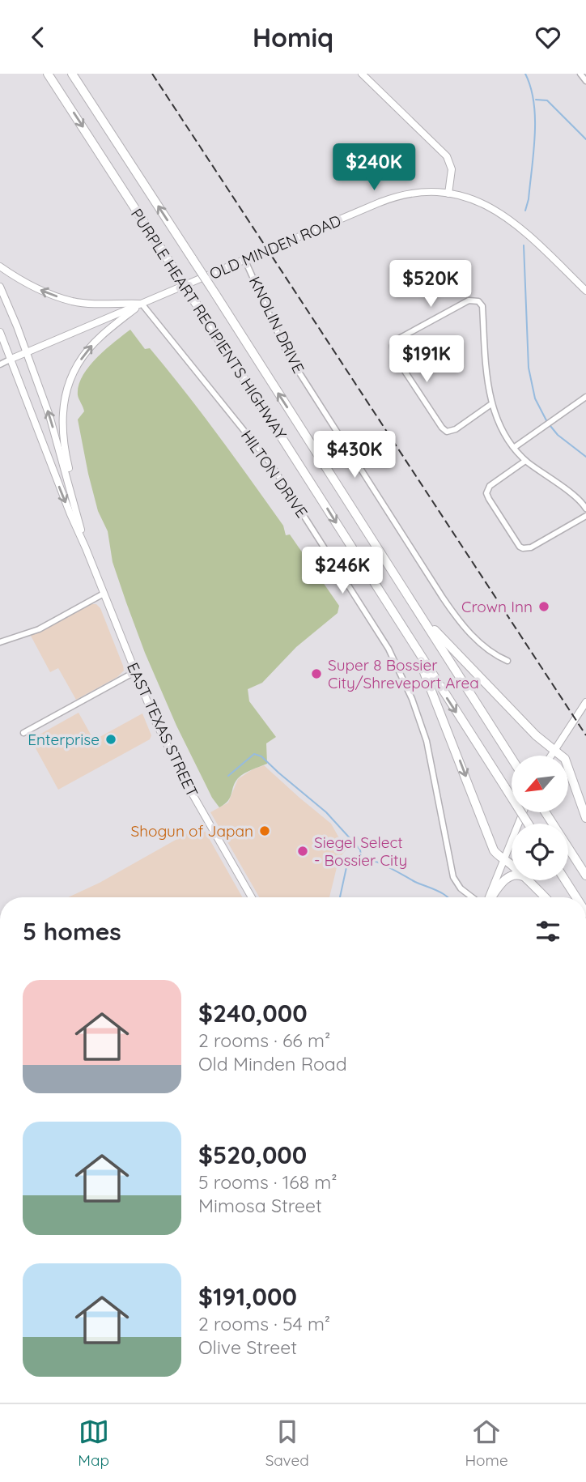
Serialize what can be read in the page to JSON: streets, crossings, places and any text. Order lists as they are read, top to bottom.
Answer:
{
  "streets": {
    "highway": ["PURPLE HEART RECIPIENTS HIGHWAY"],
    "main road": ["OLD MINDEN ROAD", "EAST TEXAS STREET"],
    "street": ["KNOLIN DRIVE", "HILTON DRIVE"]
  },
  "crossings": [
    ["OLD MINDEN ROAD", "KNOLIN DRIVE"],
    ["OLD MINDEN ROAD", "HILTON DRIVE"],
    ["OLD MINDEN ROAD", "EAST TEXAS STREET"]
  ],
  "places": [
    "Crown Inn",
    "Super 8 Bossier City/Shreveport Area",
    "Enterprise",
    "Shogun of Japan",
    "Siegel Select - Bossier City"
  ],
  "north": "bottom left",
  "page": {
    "header": "Homiq",
    "price": [
      "$240K",
      "$520K",
      "$191K",
      "$430K",
      "$246K"
    ],
    "heading": "5 homes",
    "list": [
      {
        "name": "$240,000",
        "note": "2 rooms · 66 m² · Old Minden Road"
      },
      {
        "name": "$520,000",
        "note": "5 rooms · 168 m² · Mimosa Street"
      },
      {
        "name": "$191,000",
        "note": "2 rooms · 54 m² · Olive Street"
      }
    ],
    "tabs": ["Map", "Saved", "Home"]
  }
}
